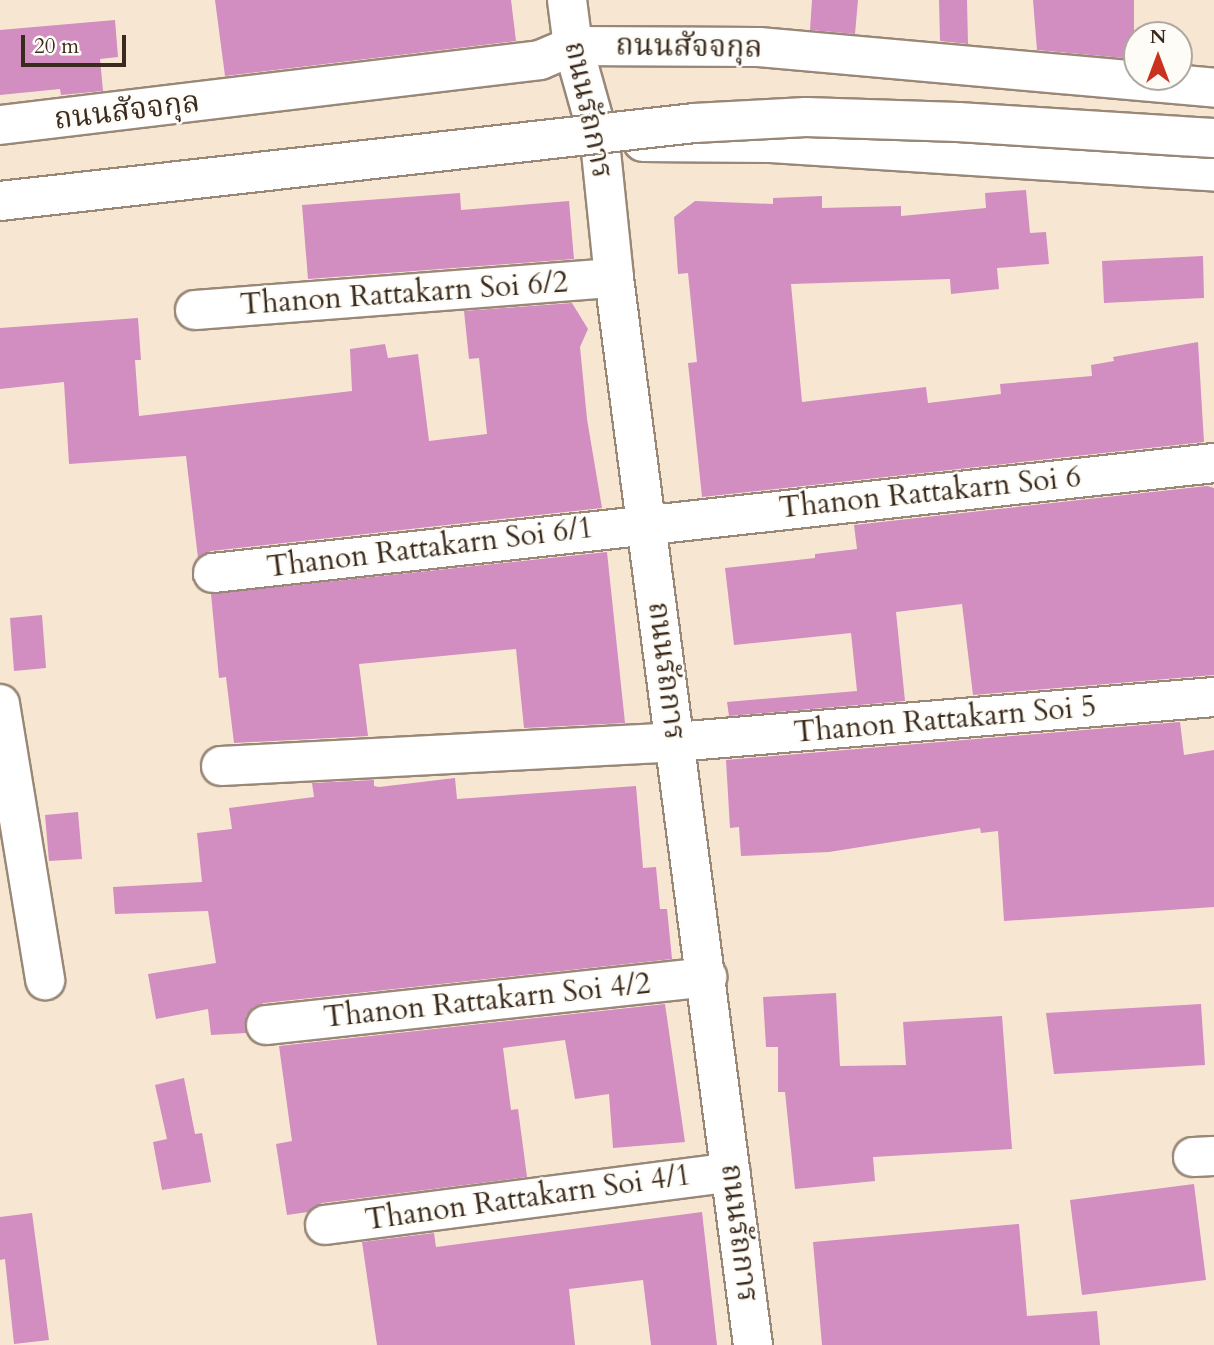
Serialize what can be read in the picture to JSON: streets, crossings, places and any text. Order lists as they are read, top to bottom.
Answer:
{
  "streets": {
    "street": [
      "ถนนสัจจกุล",
      "ถนนรัถการ",
      "Thanon Rattakarn Soi 6/2",
      "Thanon Rattakarn Soi 6",
      "Thanon Rattakarn Soi 6/1",
      "Thanon Rattakarn Soi 5",
      "Thanon Rattakarn Soi 4/2",
      "Thanon Rattakarn Soi 4/1"
    ]
  },
  "crossings": [
    ["ถนนสัจจกุล", "ถนนรัถการ"],
    ["ถนนรัถการ", "Thanon Rattakarn Soi 6/2"],
    ["ถนนรัถการ", "Thanon Rattakarn Soi 6"],
    ["ถนนรัถการ", "Thanon Rattakarn Soi 6/1"],
    ["ถนนรัถการ", "Thanon Rattakarn Soi 5"],
    ["ถนนรัถการ", "Thanon Rattakarn Soi 4/2"],
    ["ถนนรัถการ", "Thanon Rattakarn Soi 4/1"],
    ["Thanon Rattakarn Soi 6", "Thanon Rattakarn Soi 6/1"]
  ],
  "scale_bar": "20 m",
  "north": "top"
}
